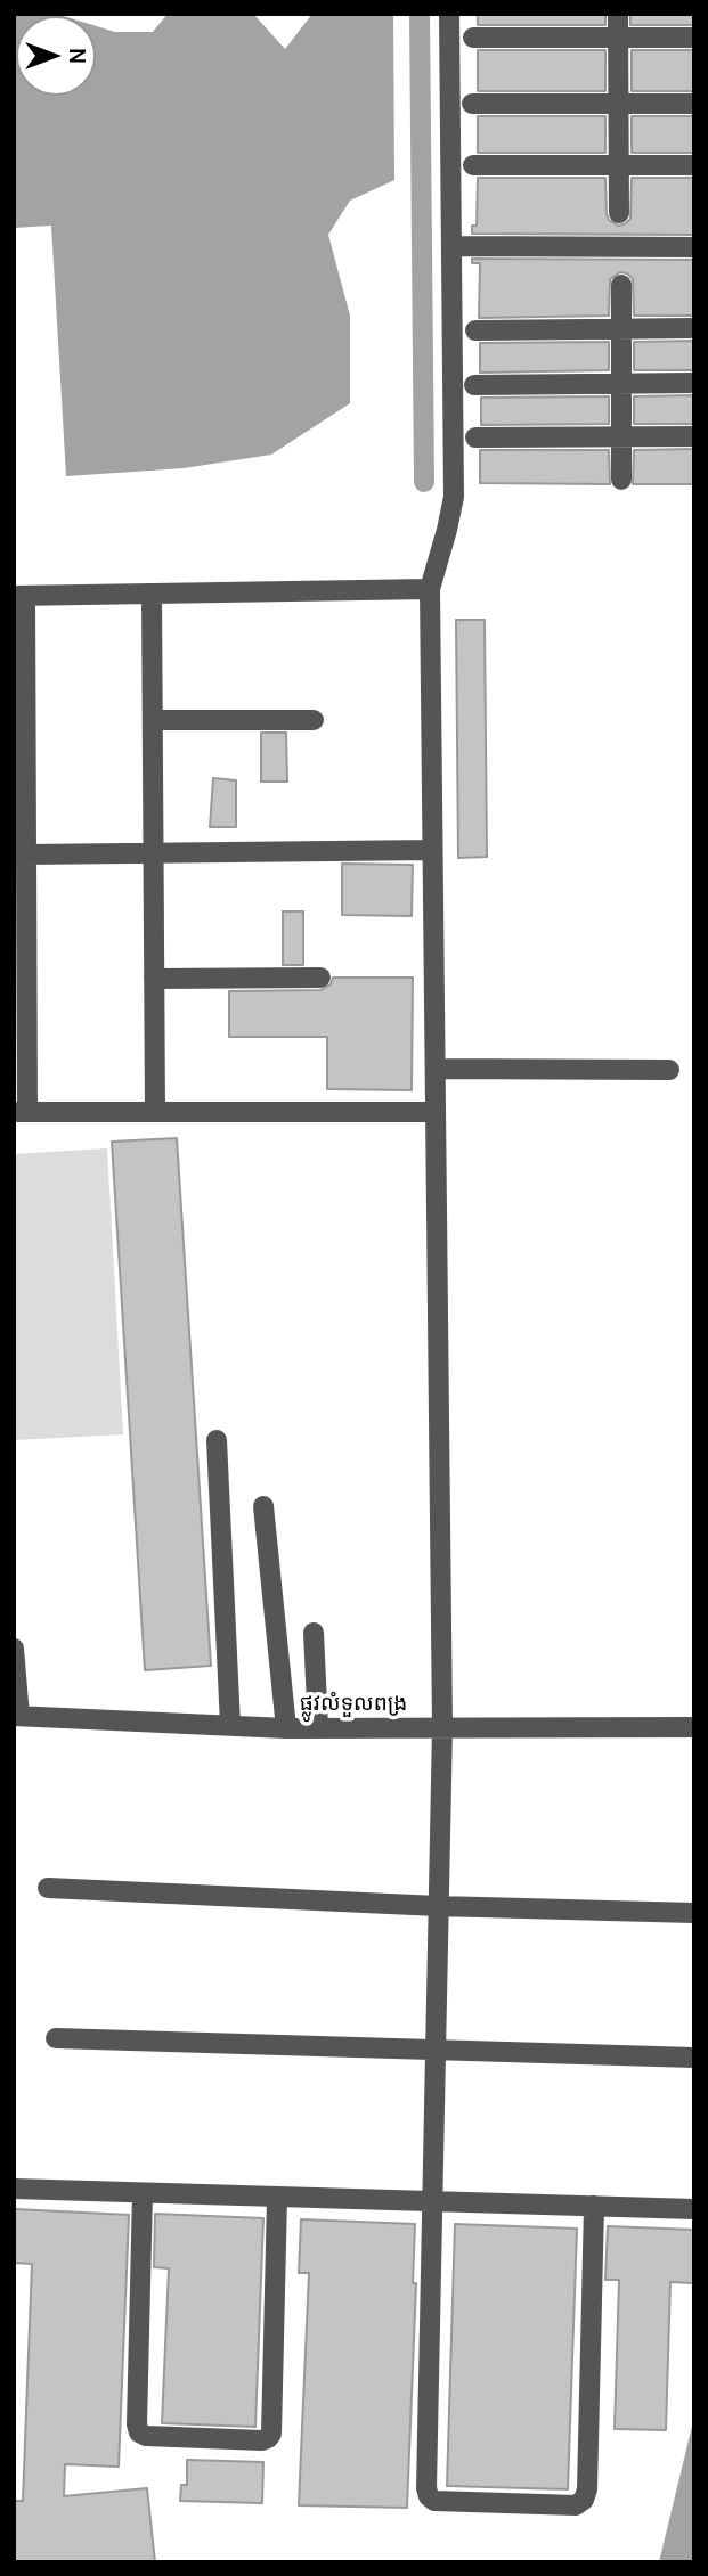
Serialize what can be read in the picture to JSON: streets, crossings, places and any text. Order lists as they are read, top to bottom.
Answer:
{
  "streets": {
    "street": ["ផ្លូវលំទួលពង្រ"]
  },
  "north": "right"
}
